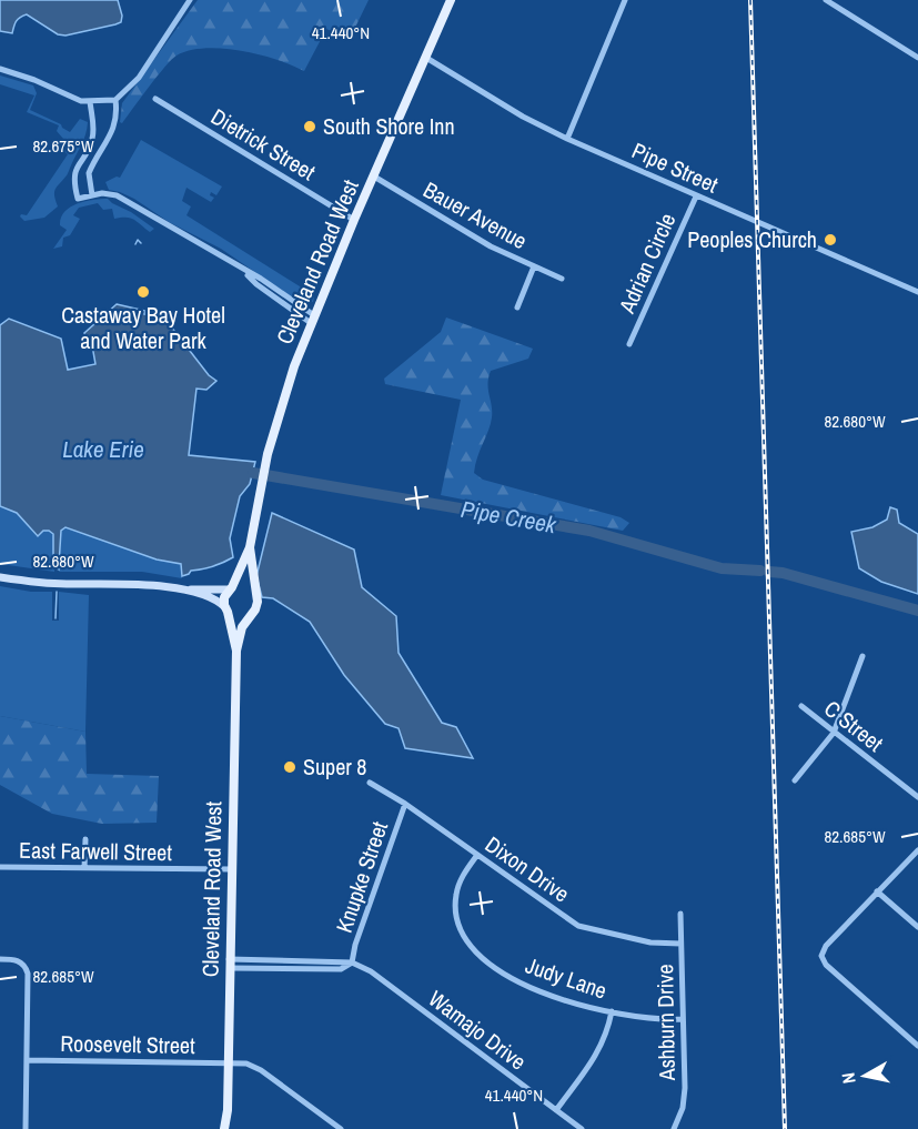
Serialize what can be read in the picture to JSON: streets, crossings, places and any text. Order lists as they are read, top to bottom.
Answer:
{
  "streets": {
    "main road": ["Cleveland Road West"],
    "street": [
      "Dietrick Street",
      "Pipe Street",
      "Bauer Avenue",
      "Adrian Circle",
      "C Street",
      "East Farwell Street",
      "Dixon Drive",
      "Knupke Street",
      "Judy Lane",
      "Ashburn Drive",
      "Wamajo Drive",
      "Roosevelt Street"
    ]
  },
  "crossings": [
    ["Dietrick Street", "Cleveland Road West"],
    ["Pipe Street", "Cleveland Road West"],
    ["Pipe Street", "Adrian Circle"],
    ["Bauer Avenue", "Cleveland Road West"],
    ["Cleveland Road West", "East Farwell Street"],
    ["Cleveland Road West", "Roosevelt Street"],
    ["Dixon Drive", "Knupke Street"],
    ["Dixon Drive", "Judy Lane"],
    ["Dixon Drive", "Ashburn Drive"],
    ["Knupke Street", "Wamajo Drive"],
    ["Judy Lane", "Ashburn Drive"]
  ],
  "water": ["Lake Erie", "Pipe Creek"],
  "places": [
    "South Shore Inn",
    "Peoples Church",
    "Castaway Bay Hotel and Water Park",
    "Super 8"
  ],
  "north": "left",
  "coordinates": [
    "41.440°N",
    "82.675°W",
    "82.680°W",
    "82.685°W"
  ]
}
